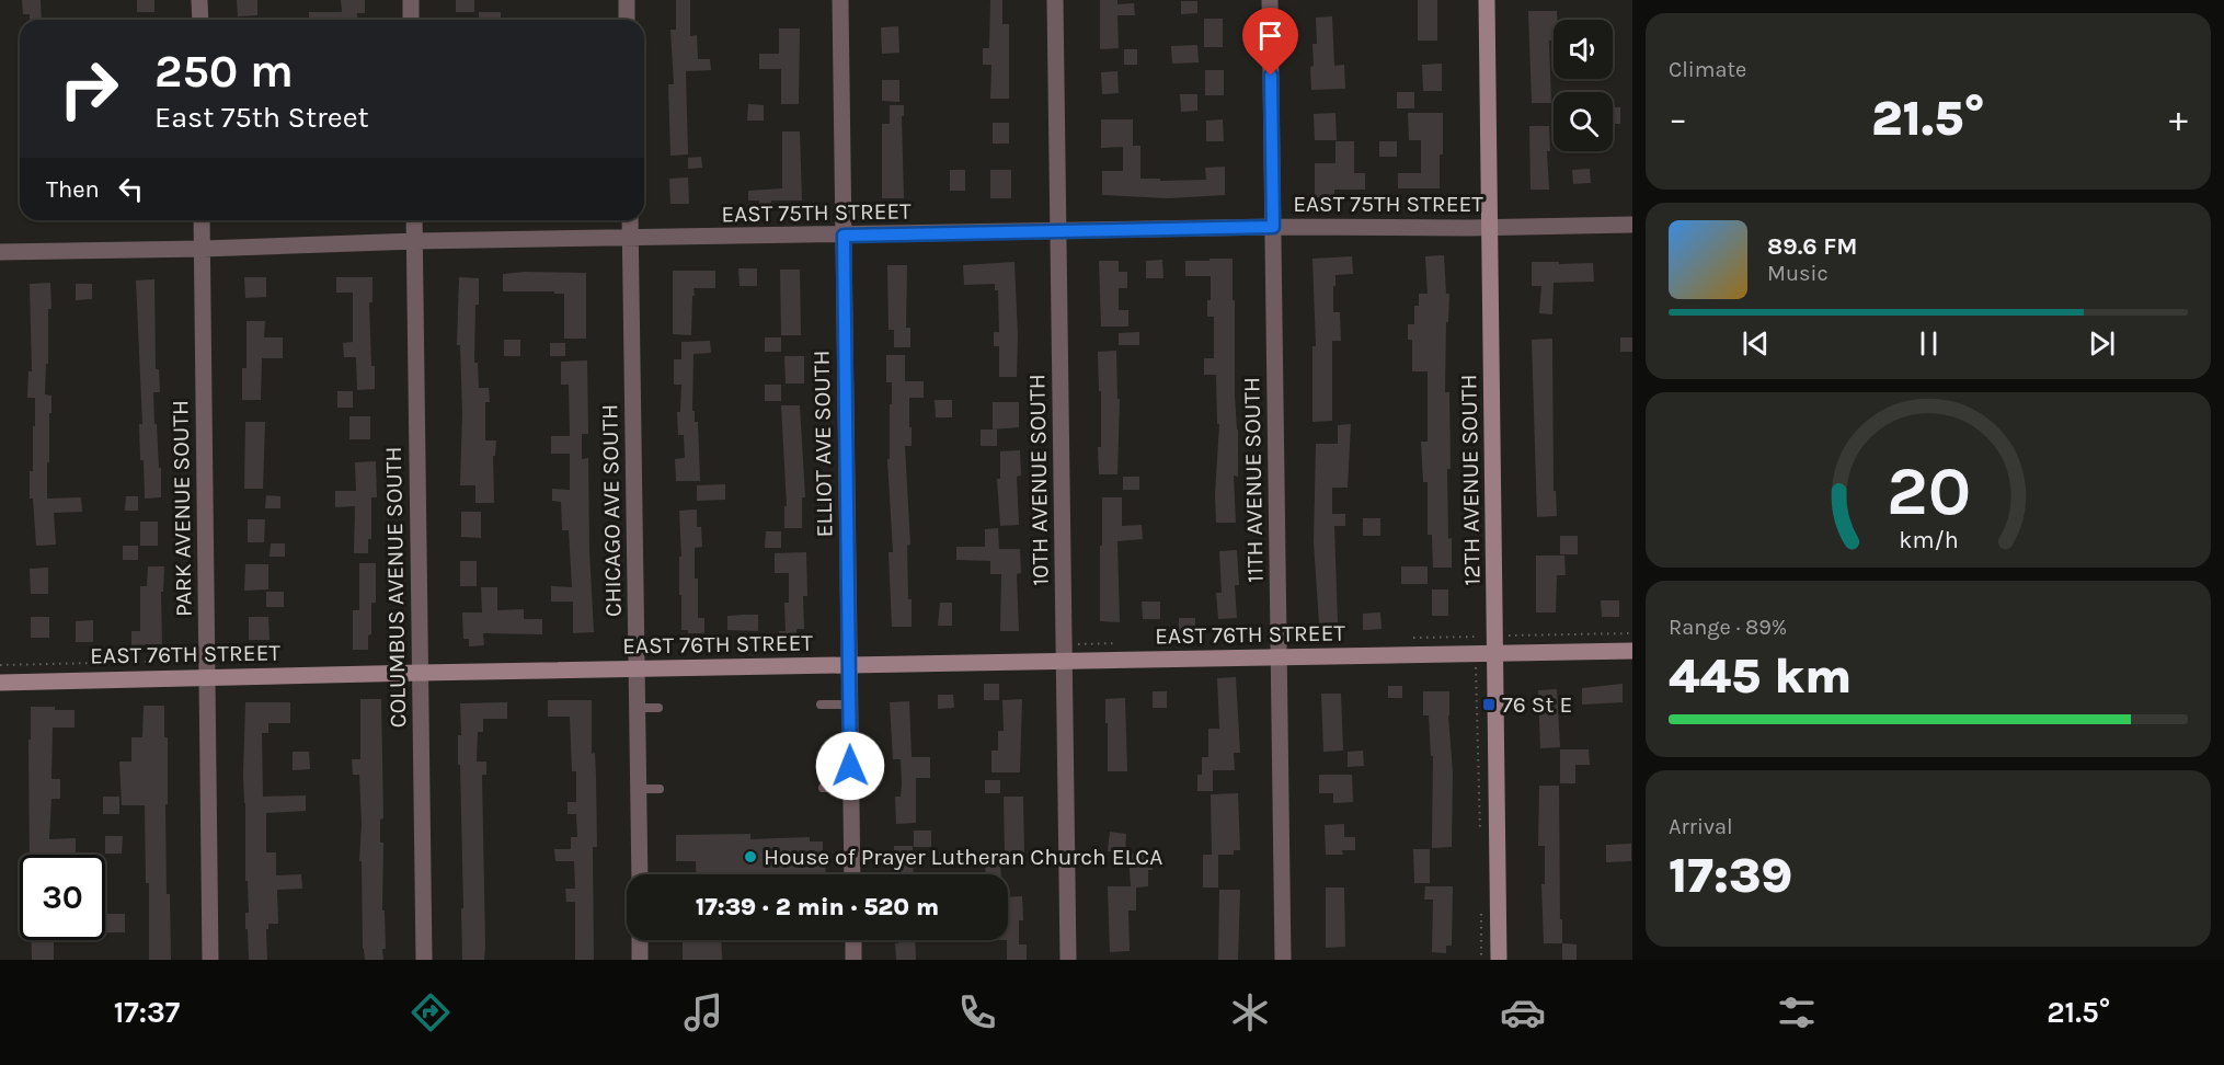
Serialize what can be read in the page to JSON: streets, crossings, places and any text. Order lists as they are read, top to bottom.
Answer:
{
  "streets": {
    "street": [
      "EAST 75TH STREET",
      "ELLIOT AVE SOUTH",
      "10TH AVENUE SOUTH",
      "11TH AVENUE SOUTH",
      "12TH AVENUE SOUTH",
      "PARK AVENUE SOUTH",
      "CHICAGO AVE SOUTH",
      "COLUMBUS AVENUE SOUTH",
      "EAST 76TH STREET"
    ]
  },
  "crossings": [
    ["EAST 75TH STREET", "ELLIOT AVE SOUTH"],
    ["EAST 75TH STREET", "10TH AVENUE SOUTH"],
    ["EAST 75TH STREET", "11TH AVENUE SOUTH"],
    ["EAST 75TH STREET", "12TH AVENUE SOUTH"],
    ["EAST 75TH STREET", "PARK AVENUE SOUTH"],
    ["EAST 75TH STREET", "CHICAGO AVE SOUTH"],
    ["EAST 75TH STREET", "COLUMBUS AVENUE SOUTH"],
    ["ELLIOT AVE SOUTH", "EAST 76TH STREET"],
    ["10TH AVENUE SOUTH", "EAST 76TH STREET"],
    ["11TH AVENUE SOUTH", "EAST 76TH STREET"],
    ["12TH AVENUE SOUTH", "EAST 76TH STREET"],
    ["PARK AVENUE SOUTH", "EAST 76TH STREET"],
    ["CHICAGO AVE SOUTH", "EAST 76TH STREET"],
    ["COLUMBUS AVENUE SOUTH", "EAST 76TH STREET"]
  ],
  "places": {
    "transit": ["76 St E"],
    "other": ["House of Prayer Lutheran Church ELCA"]
  },
  "page": {
    "tile": [
      "Climate",
      ["Range · 89%", "445 km"],
      ["Arrival", "17:39"]
    ],
    "turn": ["250 m", "East 75th Street"],
    "heat": ["−", "21.5°", "+"],
    "then": "Then",
    "song": ["89.6 FM", "Music"],
    "limit": "30",
    "trip": "17:39 · 2 min · 520 m",
    "tabs": ["17:37", "21.5°"],
    "gauge": ["20", "km/h"]
  }
}
